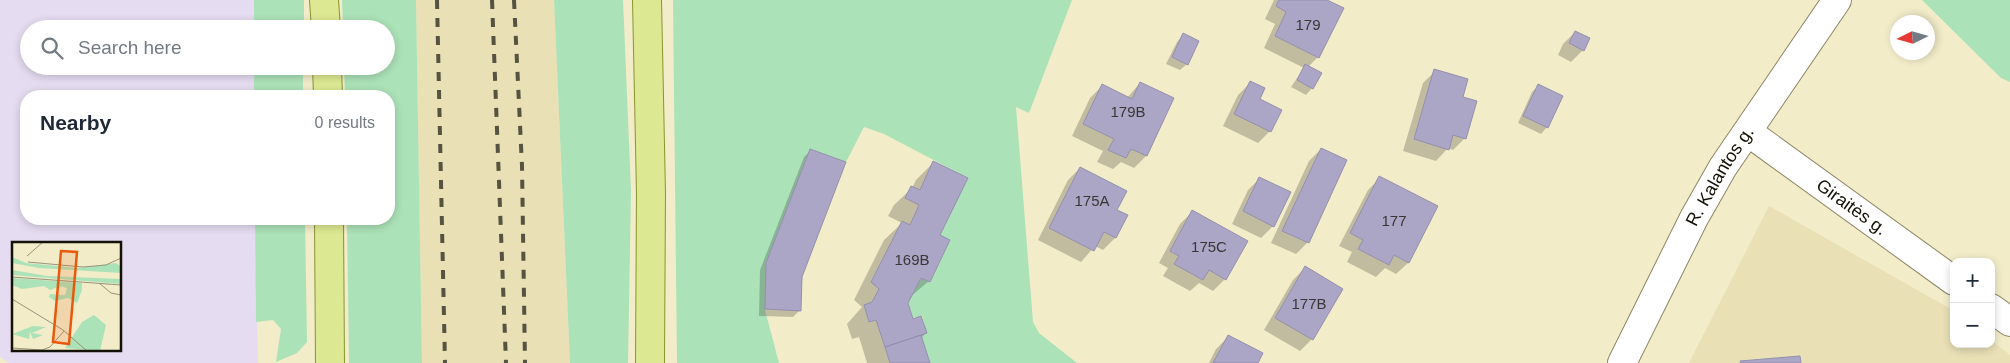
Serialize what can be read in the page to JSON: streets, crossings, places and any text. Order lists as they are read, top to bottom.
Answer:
{
  "streets": {
    "street": ["R. Kalantos g.", "Giraitės g."]
  },
  "crossings": [
    ["R. Kalantos g.", "Giraitės g."]
  ],
  "house_numbers": [
    "179",
    "179B",
    "175A",
    "177",
    "175C",
    "169B",
    "177B"
  ],
  "north": "left",
  "page": {
    "search": "Search here",
    "heading": ["Nearby", "0 results"],
    "map_buttons": ["+", "−"]
  }
}
